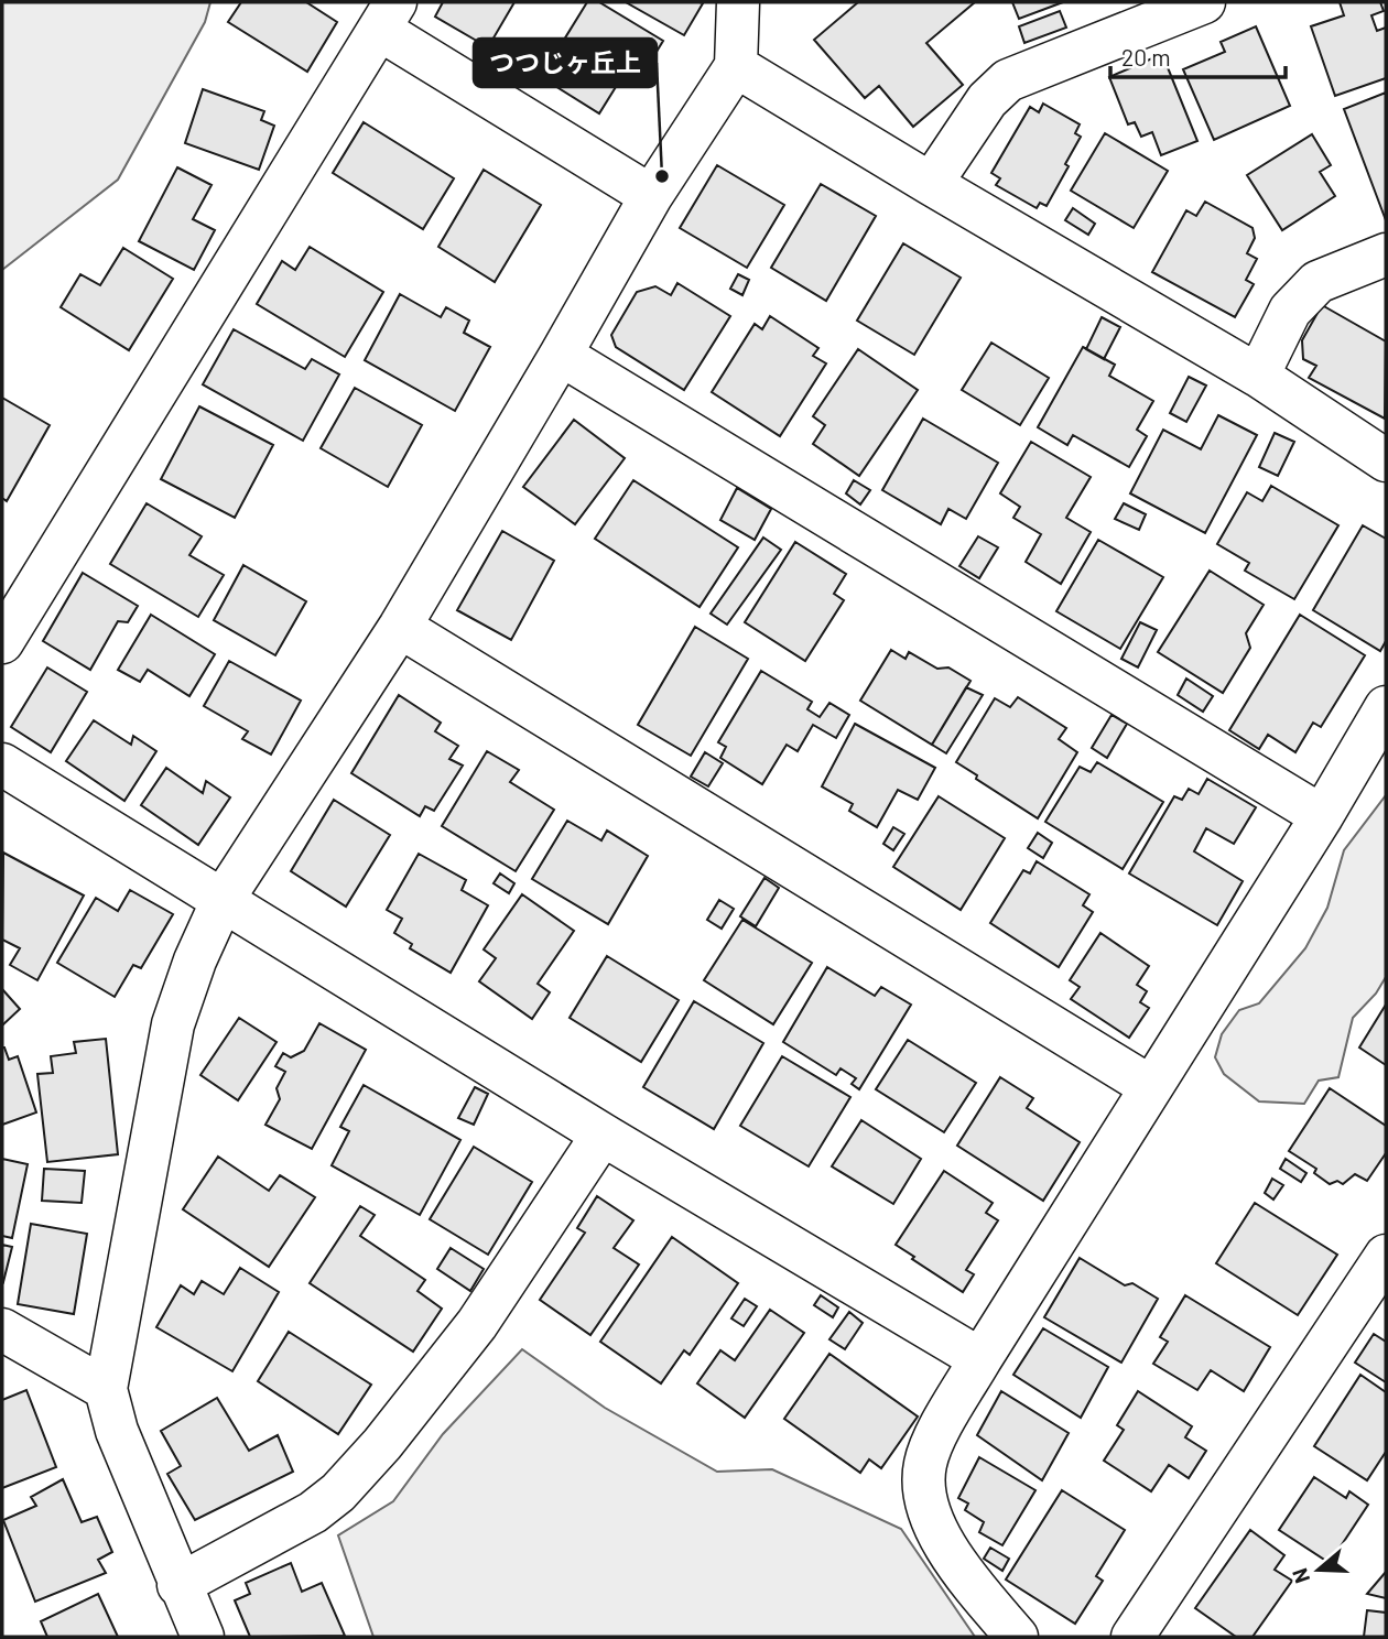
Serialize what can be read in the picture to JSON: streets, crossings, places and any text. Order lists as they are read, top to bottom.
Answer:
{
  "places": ["つつじヶ丘上"],
  "scale_bar": "20 m",
  "north": "left"
}
